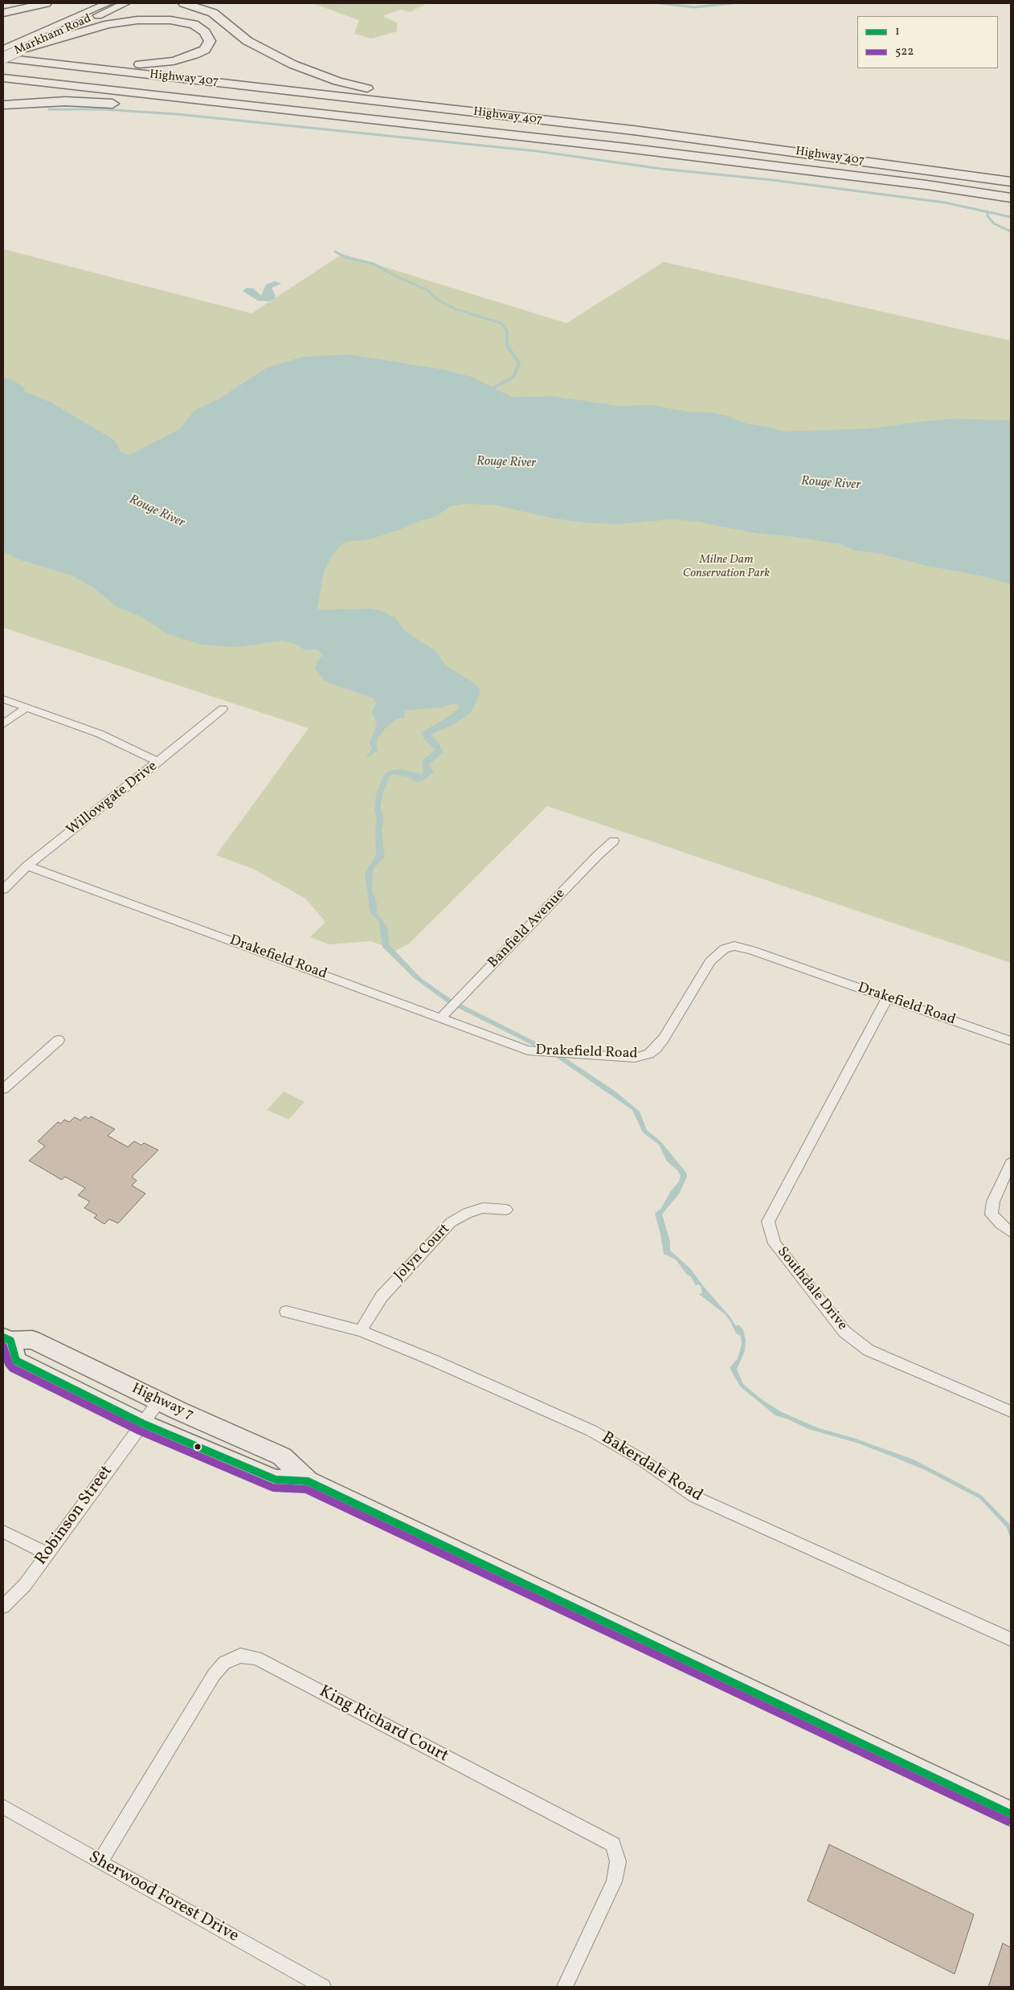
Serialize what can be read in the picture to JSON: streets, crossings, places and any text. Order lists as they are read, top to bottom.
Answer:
{
  "streets": {
    "highway": ["Highway 407"],
    "main road": ["Markham Road", "Highway 7"],
    "street": [
      "Willowgate Drive",
      "Banfield Avenue",
      "Drakefield Road",
      "Jolyn Court",
      "Southdale Drive",
      "Bakerdale Road",
      "Robinson Street",
      "King Richard Court",
      "Sherwood Forest Drive"
    ]
  },
  "crossings": [
    ["Markham Road", "Highway 407"],
    ["Willowgate Drive", "Drakefield Road"],
    ["Banfield Avenue", "Drakefield Road"],
    ["Drakefield Road", "Southdale Drive"],
    ["Jolyn Court", "Bakerdale Road"],
    ["Highway 7", "Robinson Street"],
    ["King Richard Court", "Sherwood Forest Drive"]
  ],
  "water": ["Rouge River"],
  "parks": ["Milne Dam Conservation Park"],
  "lines": ["transit line 1", "transit line 522"],
  "legend": ["1", "522"]
}
